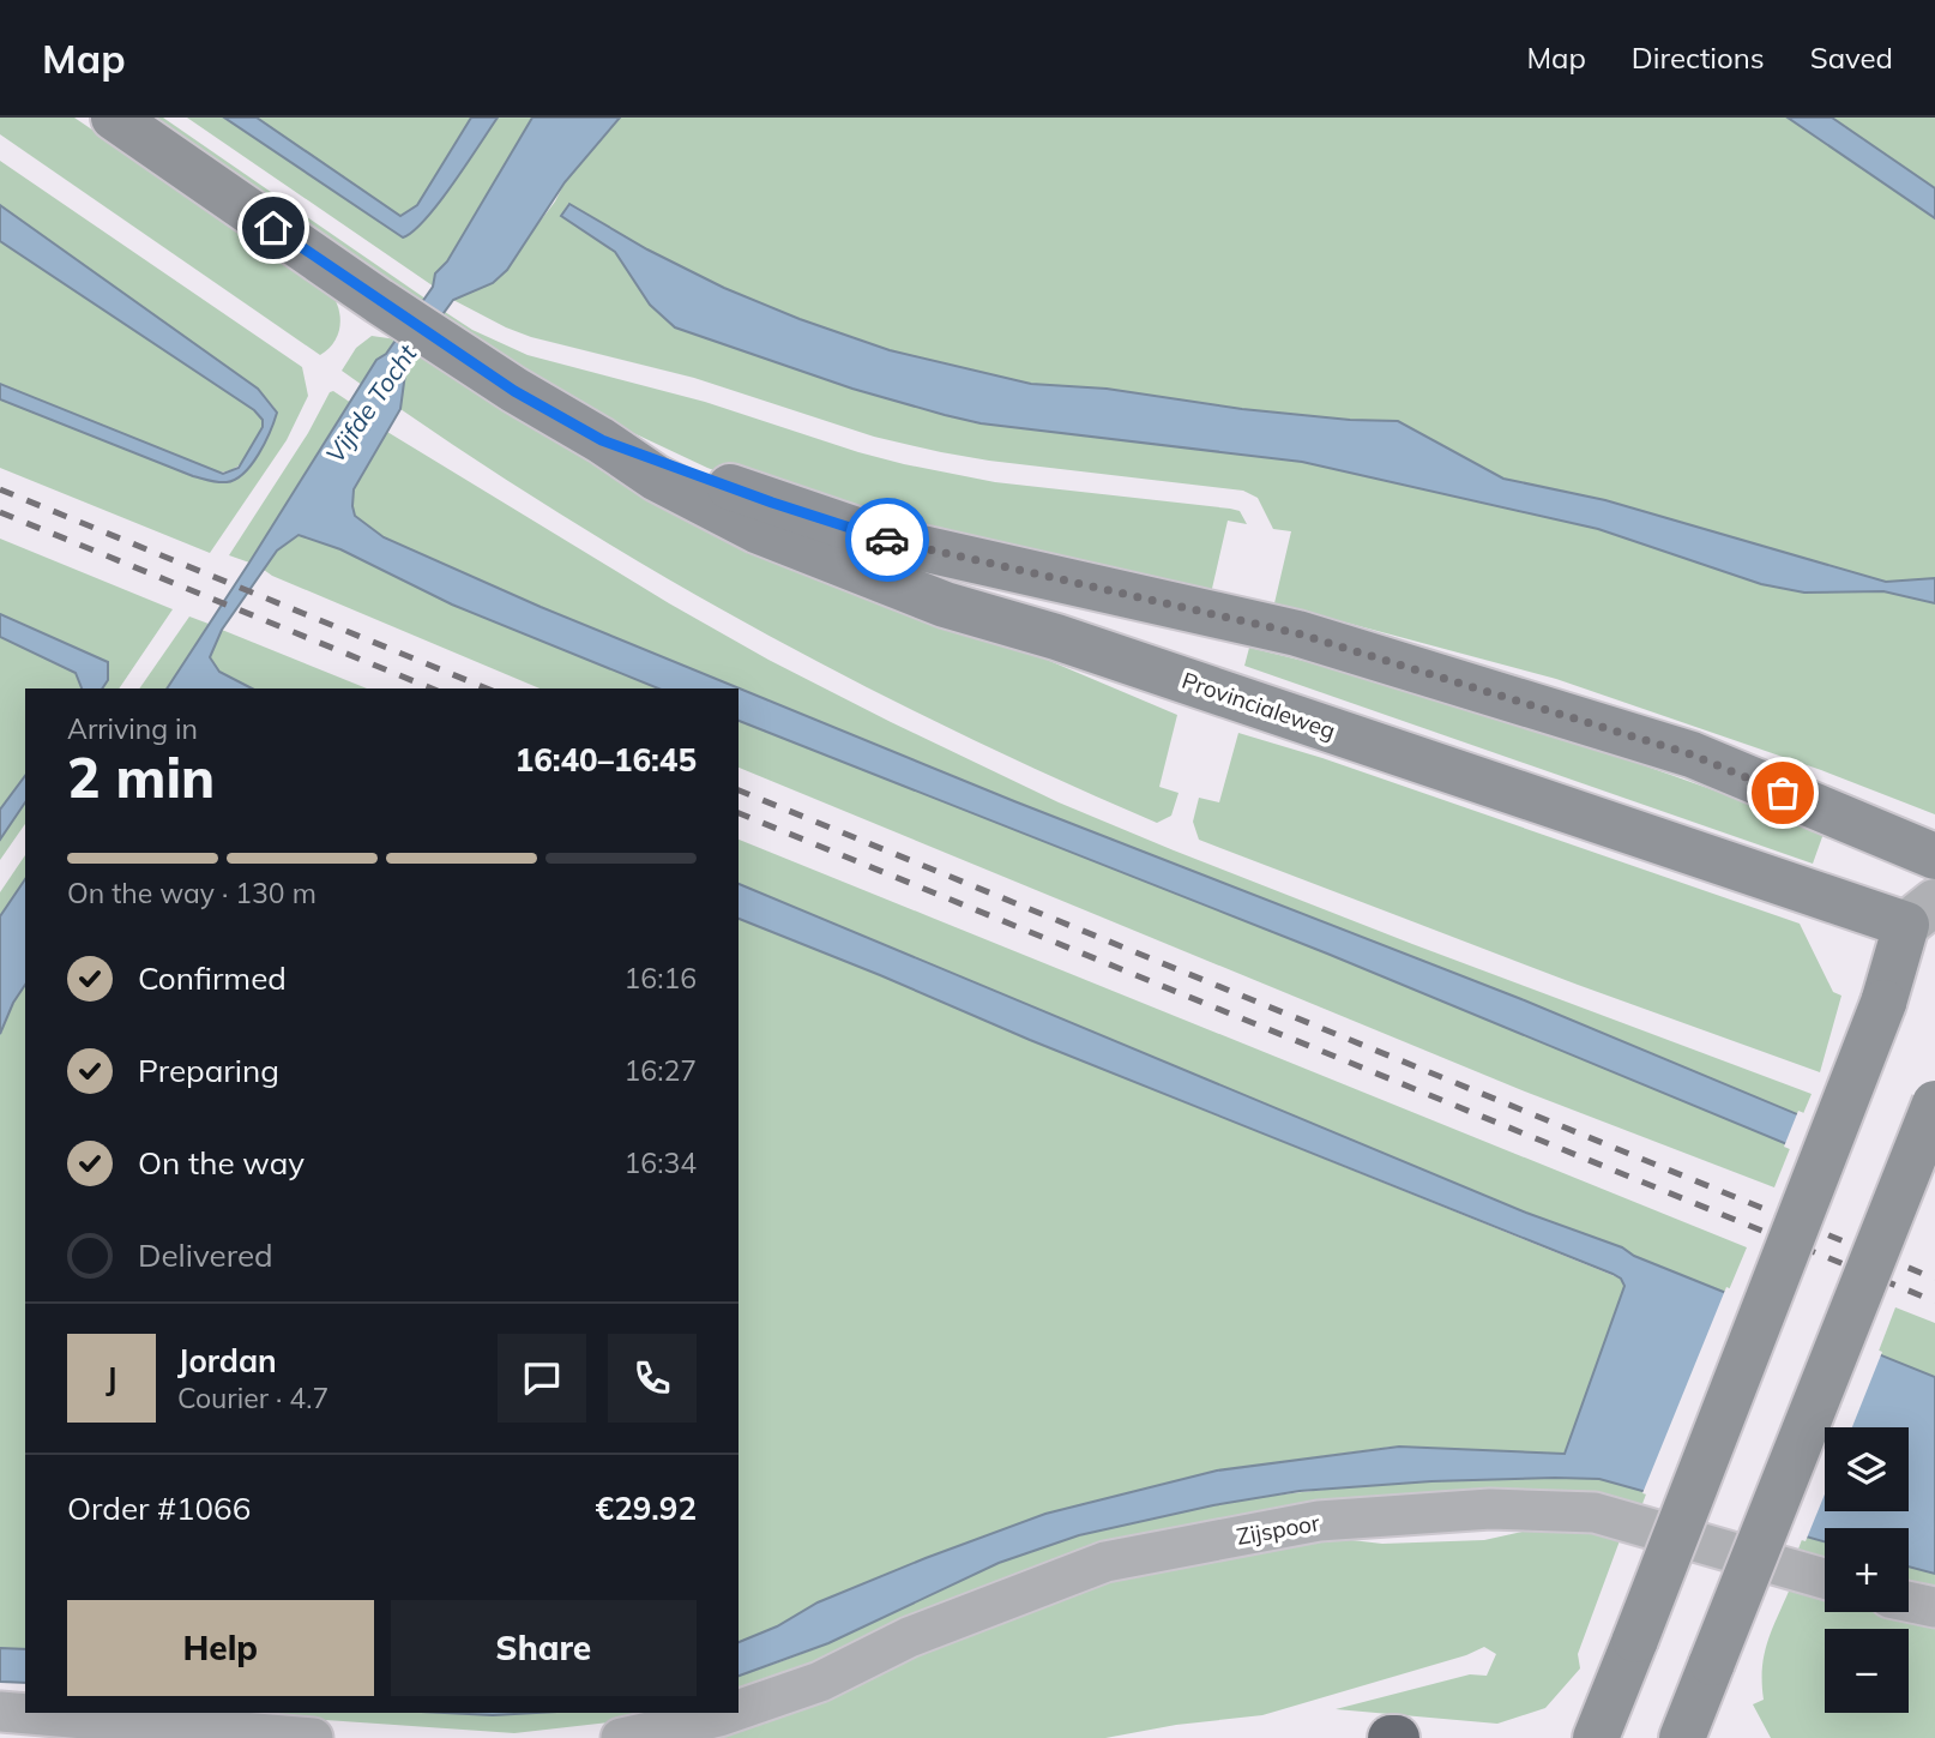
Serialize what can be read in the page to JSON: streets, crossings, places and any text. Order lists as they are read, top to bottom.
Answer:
{
  "streets": {
    "main road": ["Provincialeweg"],
    "street": ["Zijspoor"]
  },
  "water": ["Vijfde Tocht"],
  "page": {
    "header": "Map",
    "nav": ["Map", "Directions", "Saved"],
    "heading": ["2 min", "Arriving in", "16:40–16:45"],
    "panel": [
      "Jordan",
      "Courier · 4.7",
      "Order #1066",
      "€29.92"
    ],
    "bar": "On the way · 130 m",
    "list": [
      ["Confirmed", "16:16"],
      ["Preparing", "16:27"],
      ["On the way", "16:34"],
      "Delivered"
    ],
    "round": "J",
    "map_buttons": ["+", "−"],
    "buttons": ["Help", "Share"]
  }
}
